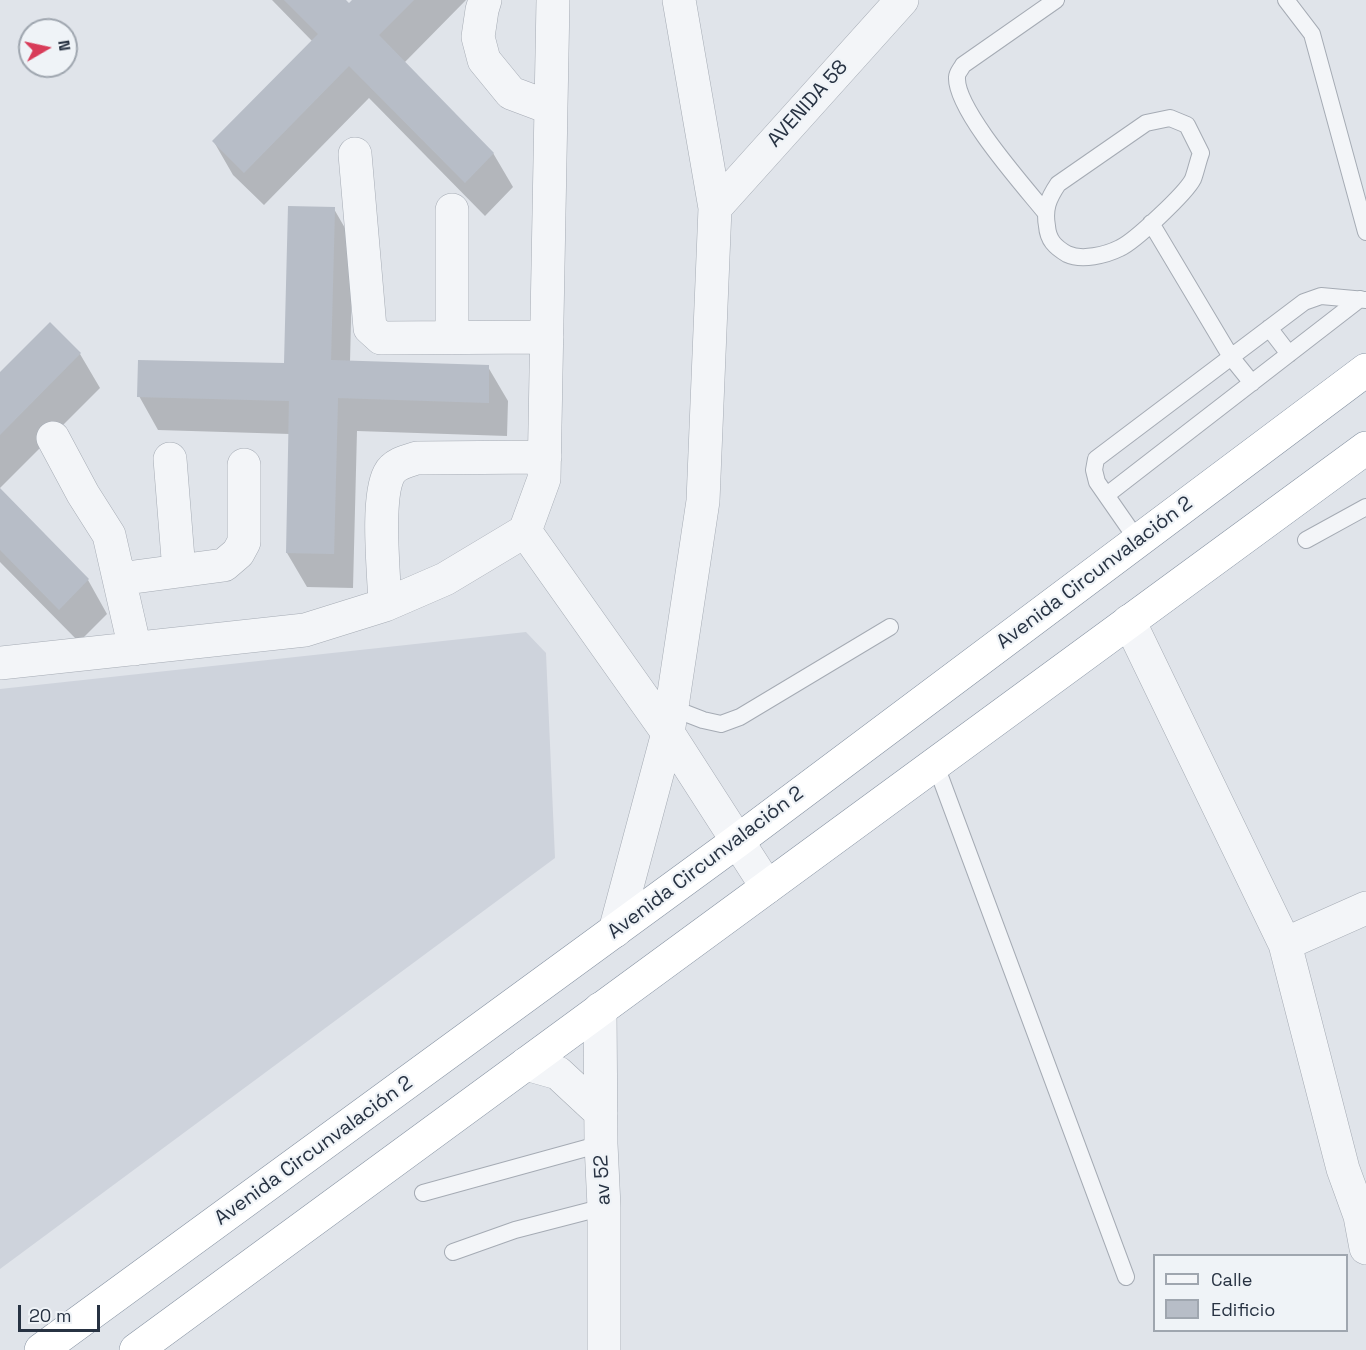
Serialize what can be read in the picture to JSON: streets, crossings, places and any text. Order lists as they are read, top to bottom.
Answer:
{
  "streets": {
    "highway": ["Avenida Circunvalación 2"],
    "street": ["AVENIDA 58", "av 52"]
  },
  "legend": ["Calle", "Edificio"],
  "scale_bar": "20 m",
  "north": "right"
}
